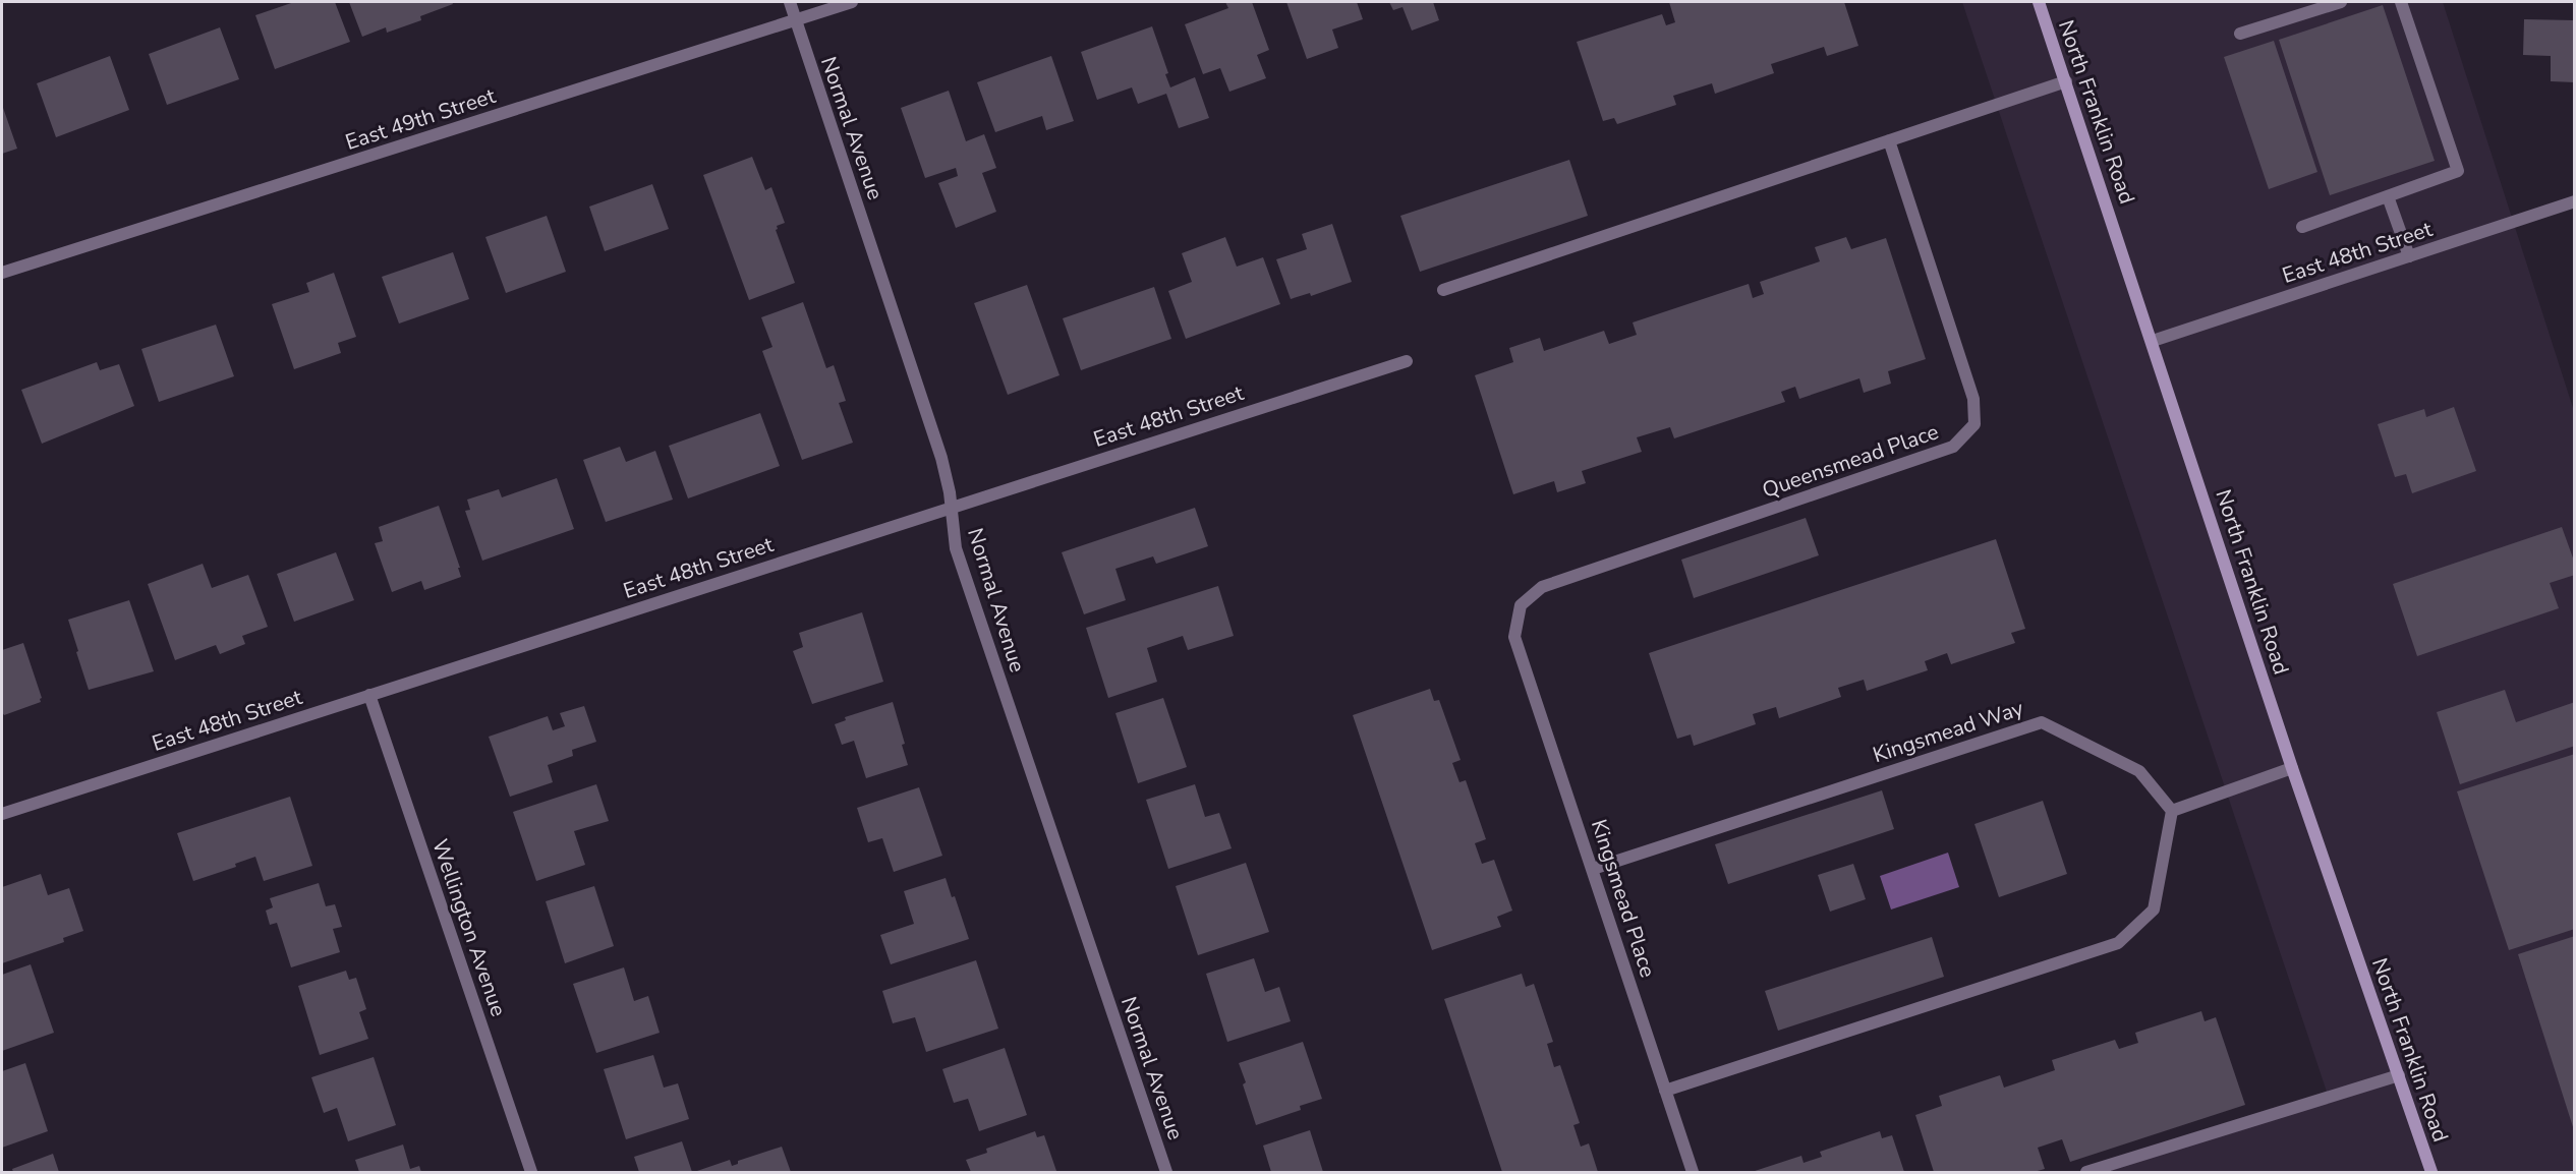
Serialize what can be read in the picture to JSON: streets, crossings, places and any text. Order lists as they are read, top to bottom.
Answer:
{
  "streets": {
    "main road": ["North Franklin Road"],
    "street": [
      "East 49th Street",
      "Normal Avenue",
      "East 48th Street",
      "Queensmead Place",
      "Kingsmead Way",
      "Kingsmead Place",
      "Wellington Avenue"
    ]
  },
  "crossings": [
    ["North Franklin Road", "East 48th Street"],
    ["East 49th Street", "Normal Avenue"],
    ["Normal Avenue", "East 48th Street"],
    ["East 48th Street", "Wellington Avenue"],
    ["Queensmead Place", "Kingsmead Place"],
    ["Kingsmead Way", "Kingsmead Place"]
  ]
}
